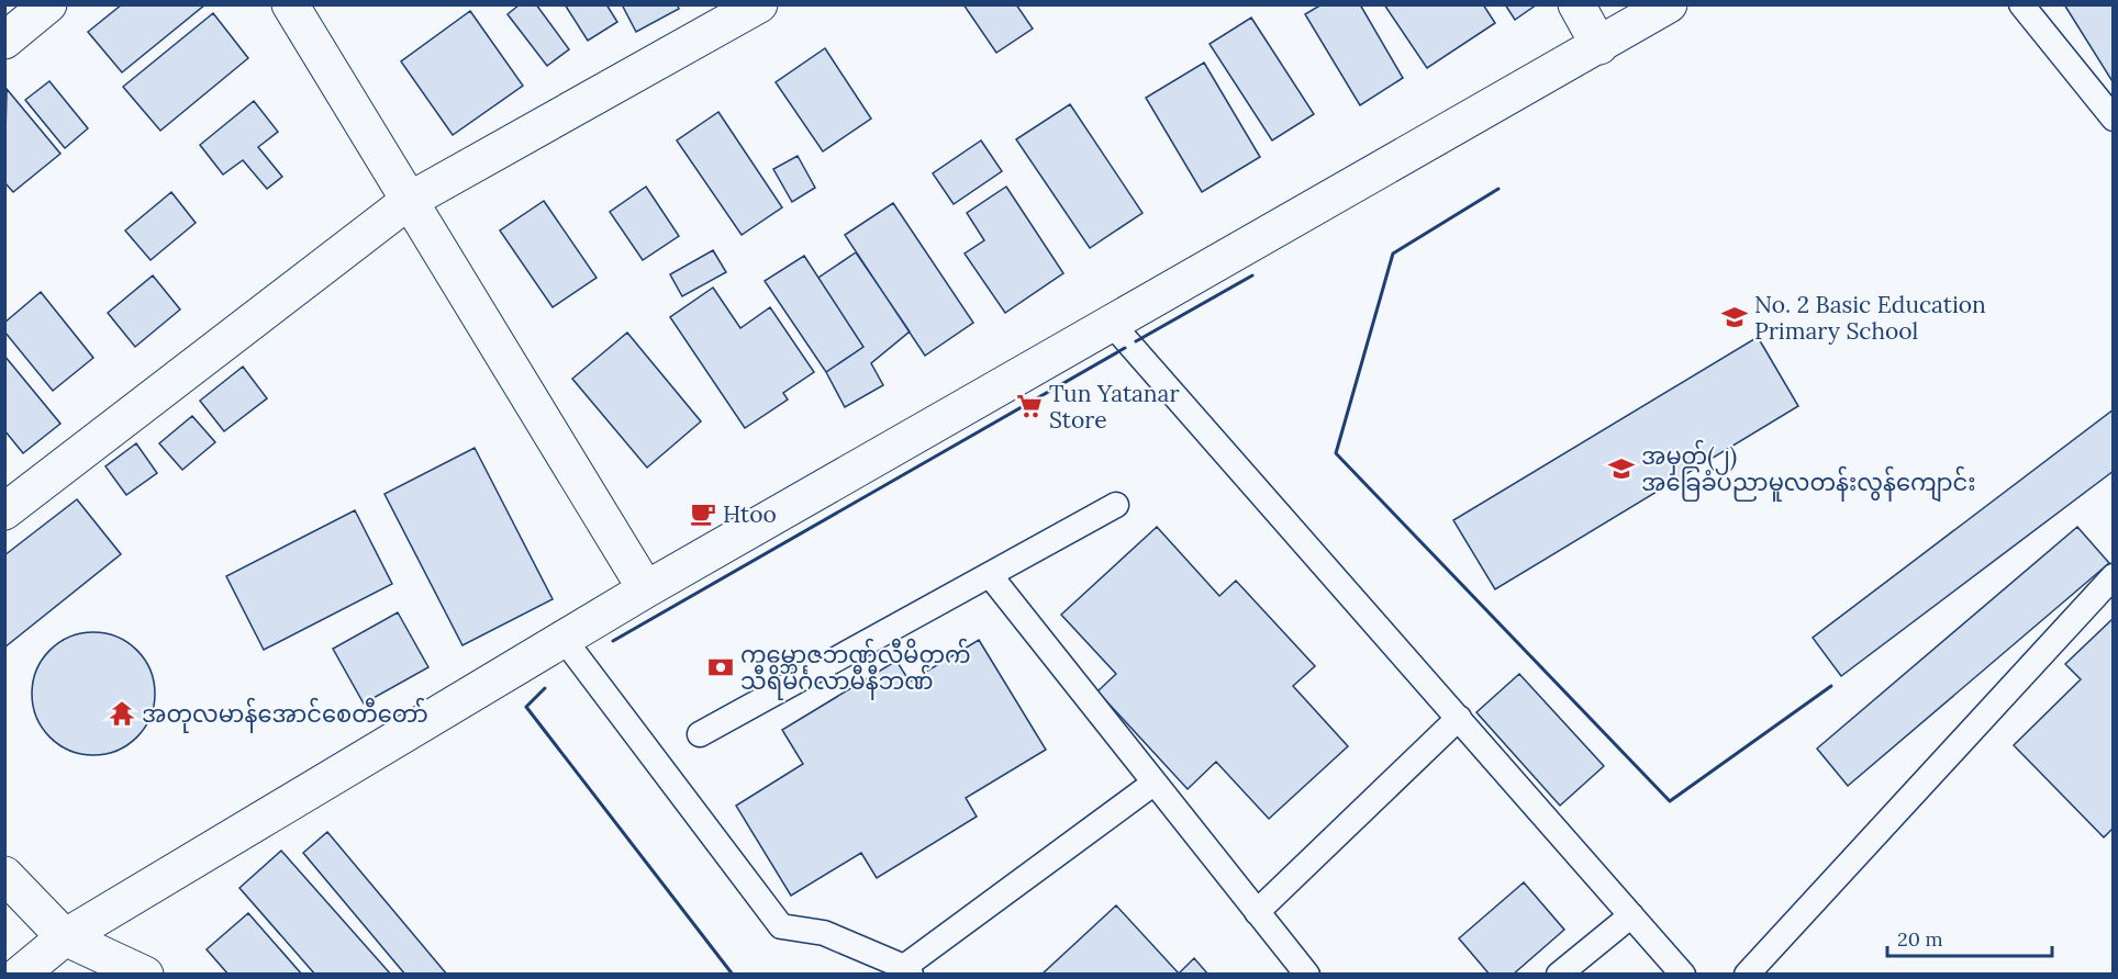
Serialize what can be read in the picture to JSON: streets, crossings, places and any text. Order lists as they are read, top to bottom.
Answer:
{
  "places": {
    "school or university": ["No. 2 Basic Education Primary School", "အမှတ်(၂) အခြေခံပညာမူလတန်းလွန်ကျောင်း"],
    "supermarket": ["Tun Yatanar Store"],
    "cafe": ["Htoo"],
    "bank": ["ကမ္ဘောဇဘဏ်လီမိတက် သီရိမင်္ဂလာမီနီဘဏ်"],
    "temple": ["အတုလမာန်အောင်စေတီတော်"]
  },
  "scale_bar": "20 m"
}
